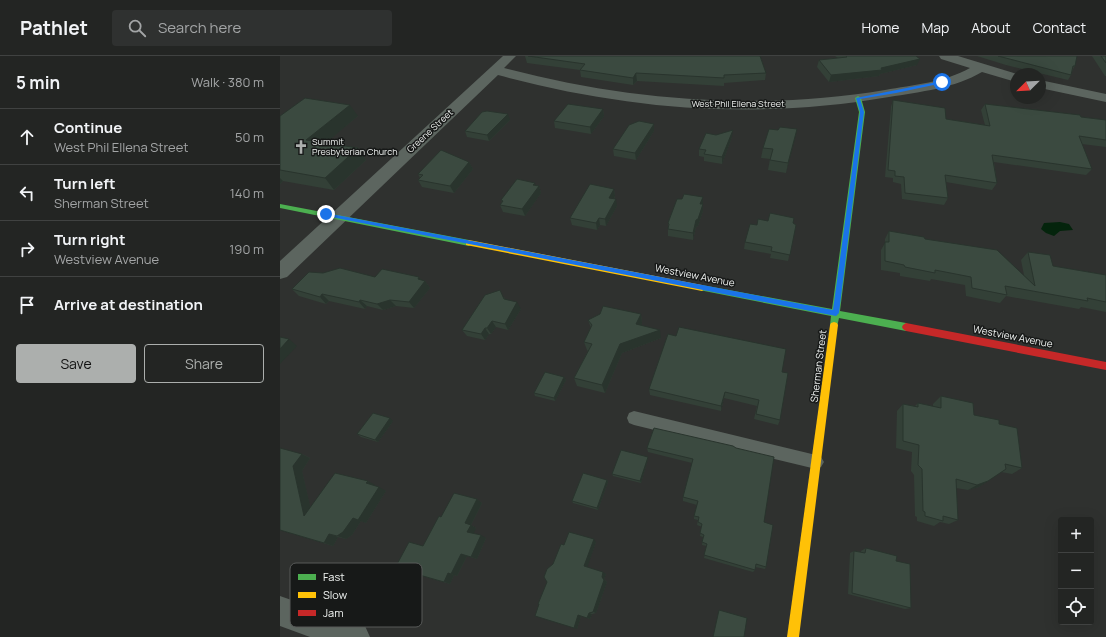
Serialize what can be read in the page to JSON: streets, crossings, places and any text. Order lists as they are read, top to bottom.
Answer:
{
  "streets": {
    "street": [
      "West Phil Ellena Street",
      "Greene Street",
      "Westview Avenue",
      "Sherman Street"
    ]
  },
  "crossings": [
    ["West Phil Ellena Street", "Greene Street"],
    ["West Phil Ellena Street", "Sherman Street"],
    ["Greene Street", "Westview Avenue"],
    ["Westview Avenue", "Sherman Street"]
  ],
  "places": {
    "church": ["Summit Presbyterian Church"]
  },
  "legend": ["Fast", "Slow", "Jam"],
  "north": "bottom left",
  "page": {
    "header": "Pathlet",
    "search": "Search here",
    "nav": [
      "Home",
      "Map",
      "About",
      "Contact"
    ],
    "heading": ["5 min", "Walk · 380 m"],
    "list": [
      ["Continue", "West Phil Ellena Street", "50 m"],
      ["Turn left", "Sherman Street", "140 m"],
      ["Turn right", "Westview Avenue", "190 m"],
      "Arrive at destination"
    ],
    "buttons": ["Save", "Share"],
    "map_buttons": ["+", "−"]
  }
}
